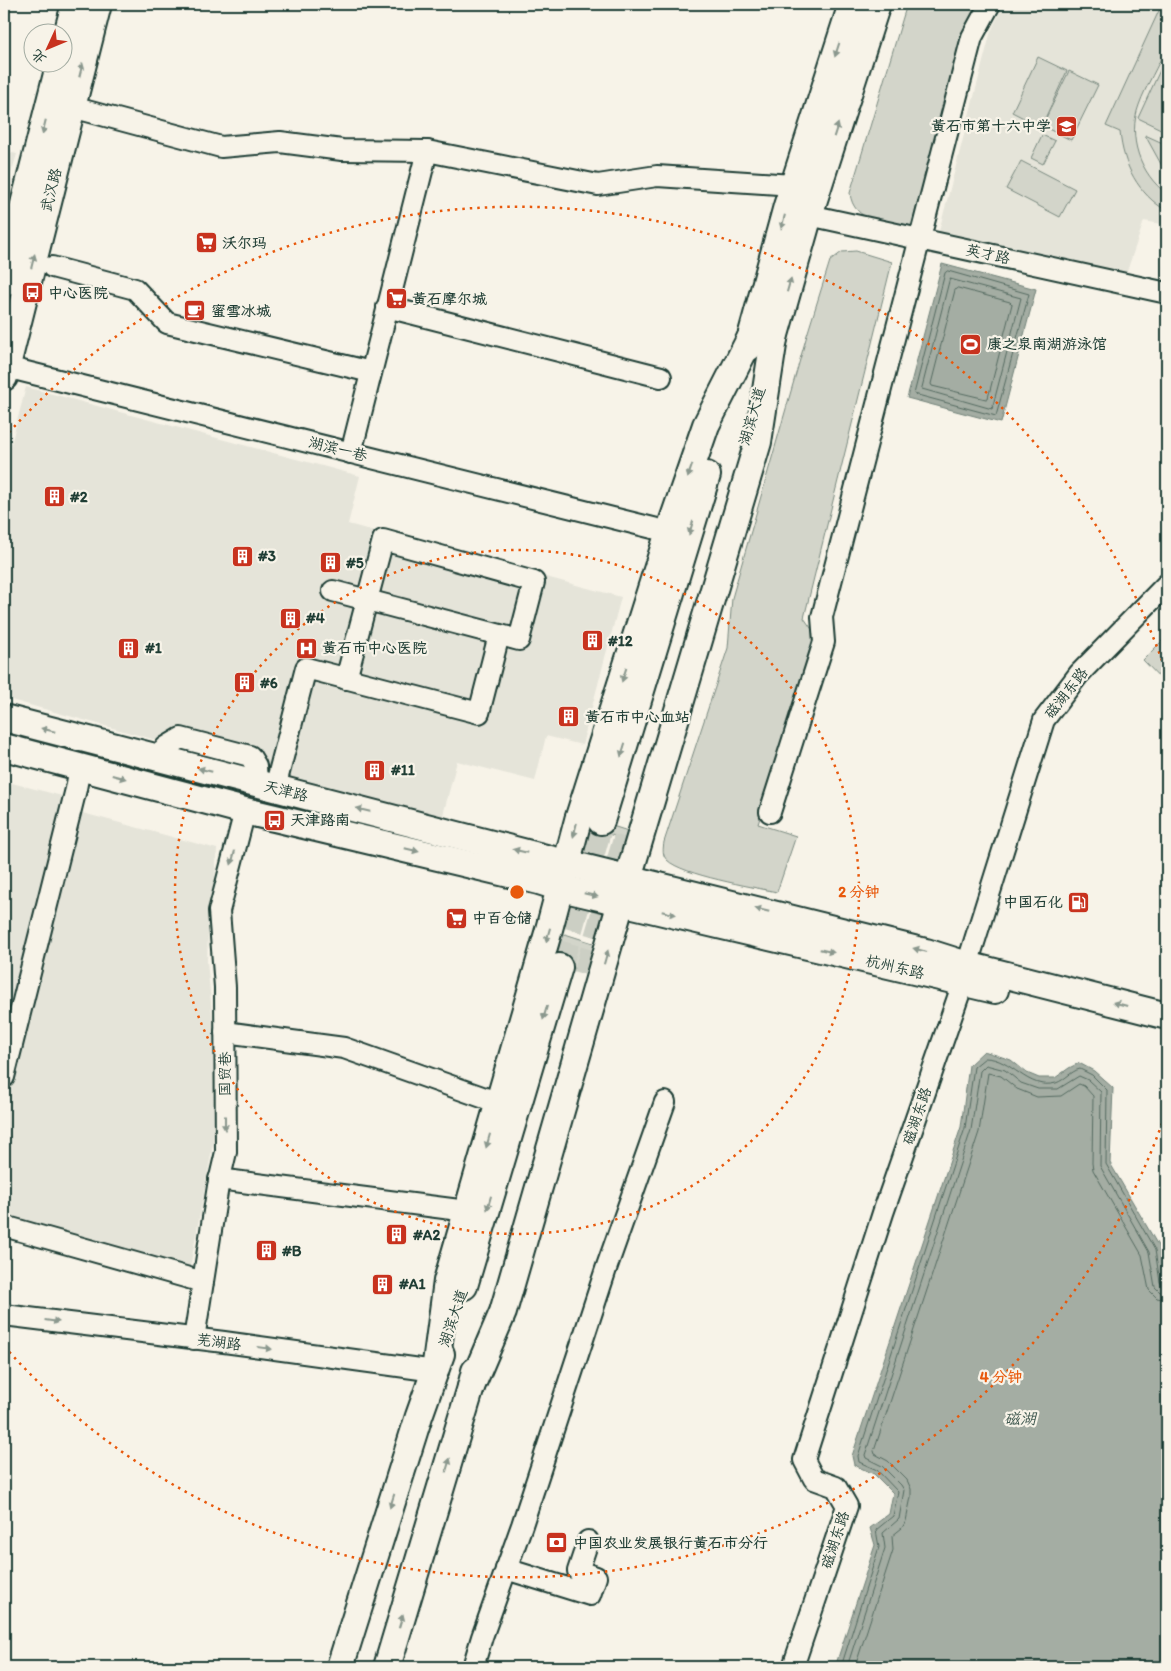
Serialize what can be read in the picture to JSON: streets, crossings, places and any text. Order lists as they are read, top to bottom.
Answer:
{
  "streets": {
    "main road": [
      "武汉路",
      "湖滨大道",
      "天津路",
      "杭州东路"
    ],
    "street": [
      "英才路",
      "湖滨一巷",
      "磁湖东路",
      "国贸巷",
      "芜湖路"
    ]
  },
  "crossings": [
    ["武汉路", "湖滨一巷"],
    ["英才路", "湖滨大道"],
    ["湖滨大道", "芜湖路"],
    ["磁湖东路", "杭州东路"],
    ["天津路", "杭州东路"],
    ["天津路", "国贸巷"],
    ["国贸巷", "芜湖路"]
  ],
  "water": ["磁湖"],
  "places": {
    "school or university": ["黄石市第十六中学"],
    "supermarket": ["沃尔玛", "黄石摩尔城", "中百仓储"],
    "bus stop": ["中心医院", "天津路南"],
    "cafe": ["蜜雪冰城"],
    "sports": ["康之泉南湖游泳馆"],
    "building": [
      "#2",
      "#3",
      "#5",
      "#4",
      "#12",
      "#1",
      "#6",
      "黄石市中心血站",
      "#11",
      "#A2",
      "#B",
      "#A1"
    ],
    "hospital": ["黄石市中心医院"],
    "fuel station": ["中国石化"],
    "bank": ["中国农业发展银行黄石市分行"]
  },
  "north": "bottom left",
  "rings": ["2 分钟", "4 分钟"]
}
